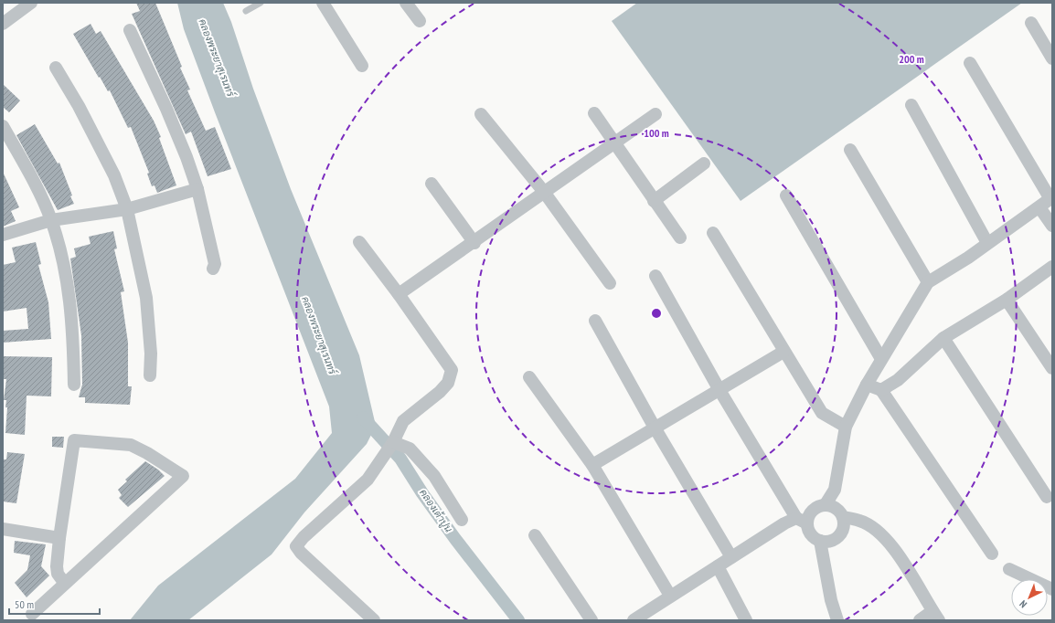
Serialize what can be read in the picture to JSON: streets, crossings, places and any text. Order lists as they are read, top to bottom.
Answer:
{
  "water": ["คลองพระยาสุเรนทร์", "คลองเต้าปูน"],
  "scale_bar": "50 m",
  "north": "bottom left",
  "rings": ["200 m", "100 m"]
}
